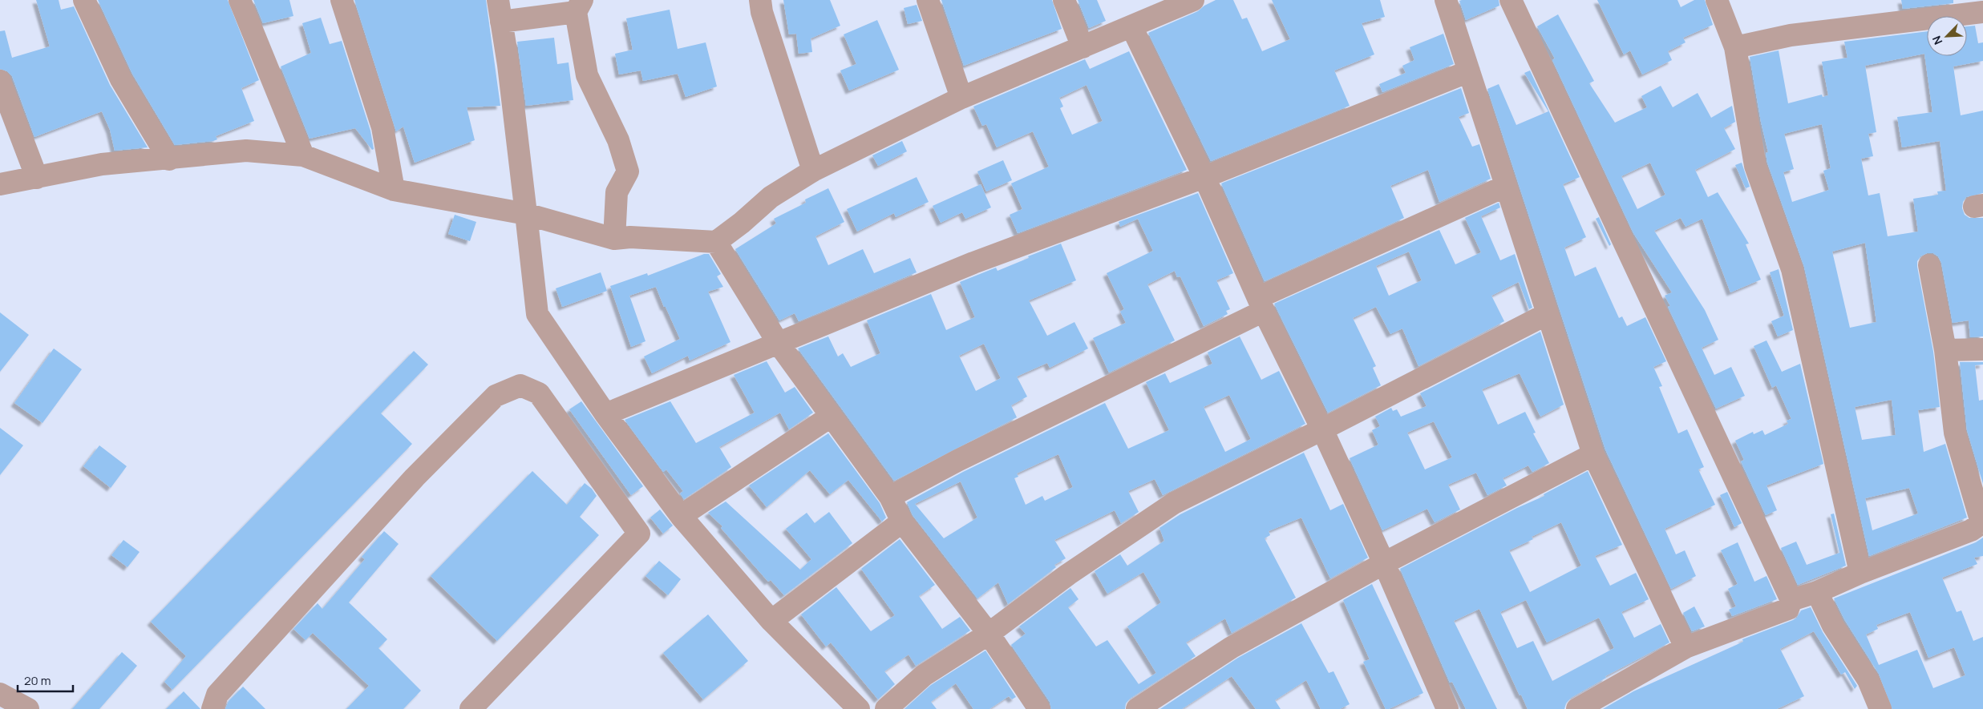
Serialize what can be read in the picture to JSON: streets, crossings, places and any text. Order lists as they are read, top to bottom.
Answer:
{
  "scale_bar": "20 m",
  "north": "bottom left"
}
